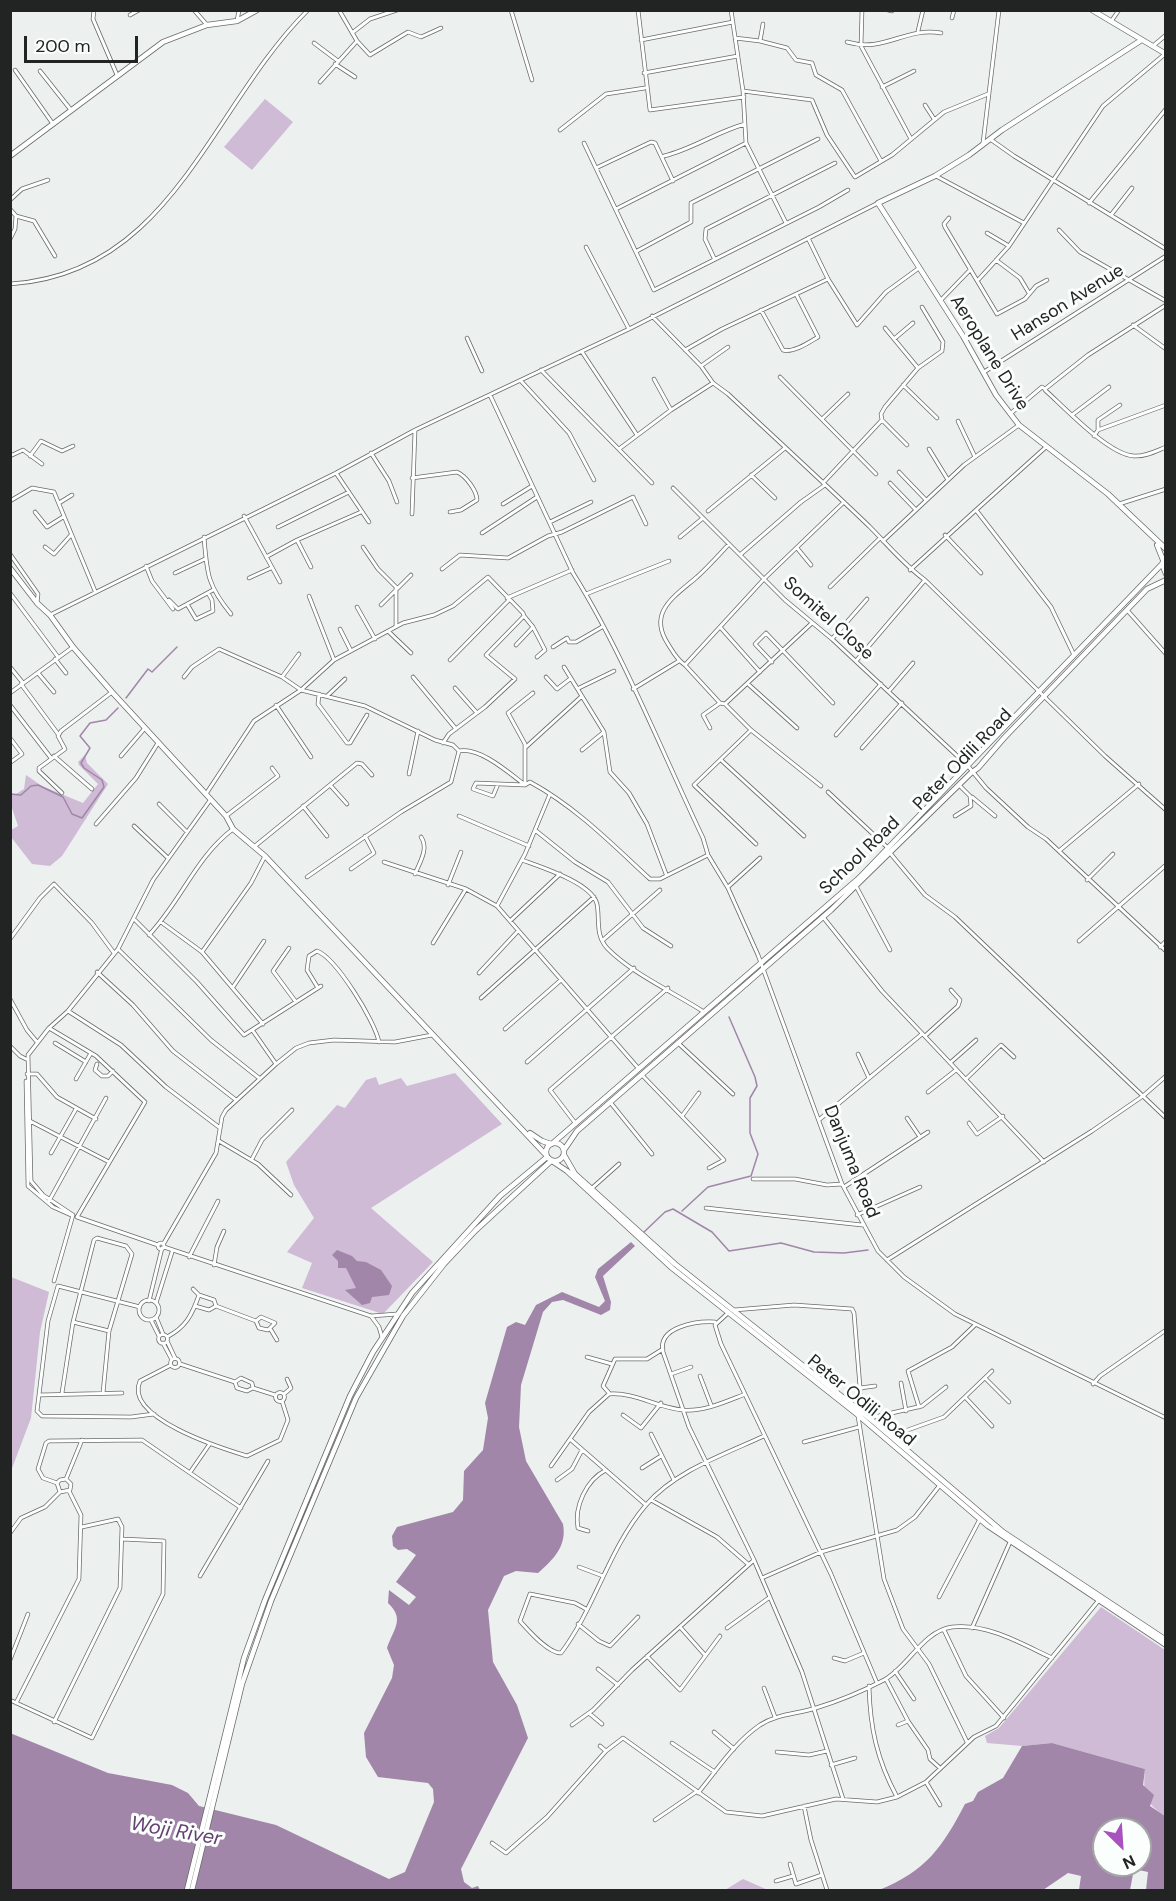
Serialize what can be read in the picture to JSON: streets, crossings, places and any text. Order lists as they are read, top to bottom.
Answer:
{
  "streets": {
    "main road": ["Aeroplane Drive", "Peter Odili Road", "School Road"],
    "street": ["Hanson Avenue", "Somitel Close", "Danjuma Road"]
  },
  "crossings": [
    ["Hanson Avenue", "Aeroplane Drive"],
    ["Somitel Close", "School Road"],
    ["Peter Odili Road", "School Road"],
    ["Peter Odili Road", "Danjuma Road"],
    ["School Road", "Danjuma Road"]
  ],
  "water": ["Woji River"],
  "scale_bar": "200 m",
  "north": "bottom right"
}
